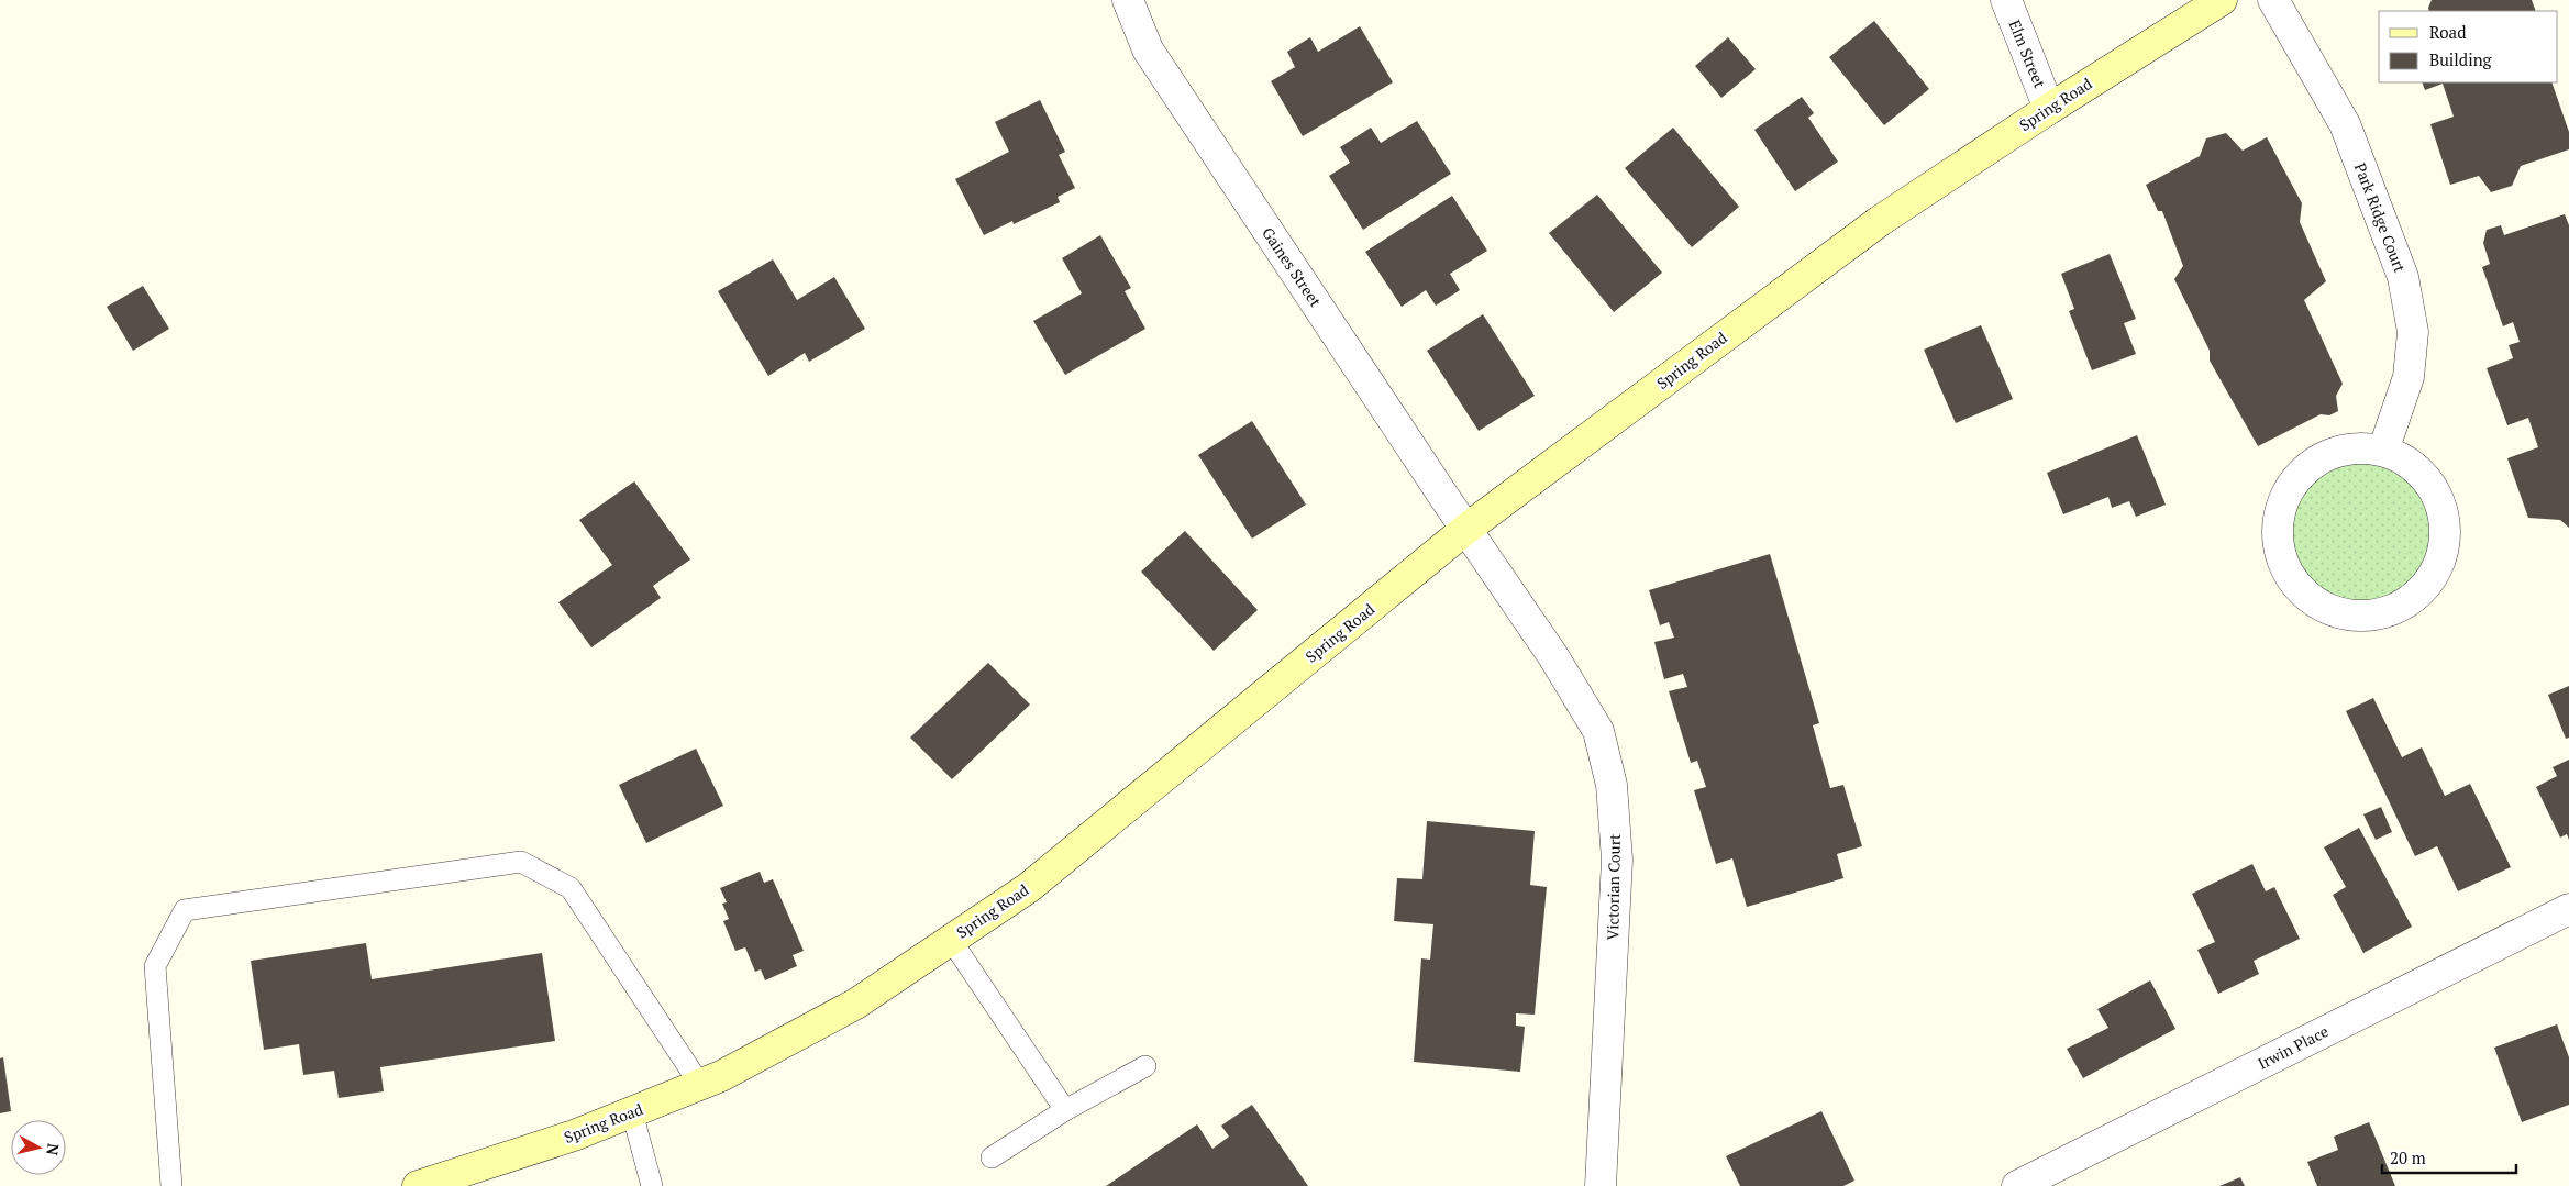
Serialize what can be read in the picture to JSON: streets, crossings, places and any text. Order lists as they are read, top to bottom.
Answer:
{
  "streets": {
    "main road": ["Spring Road"],
    "street": [
      "Elm Street",
      "Park Ridge Court",
      "Gaines Street",
      "Victorian Court",
      "Irwin Place"
    ]
  },
  "crossings": [
    ["Elm Street", "Spring Road"],
    ["Spring Road", "Gaines Street"],
    ["Spring Road", "Victorian Court"],
    ["Gaines Street", "Victorian Court"]
  ],
  "legend": ["Road", "Building"],
  "scale_bar": "20 m",
  "north": "right"
}
